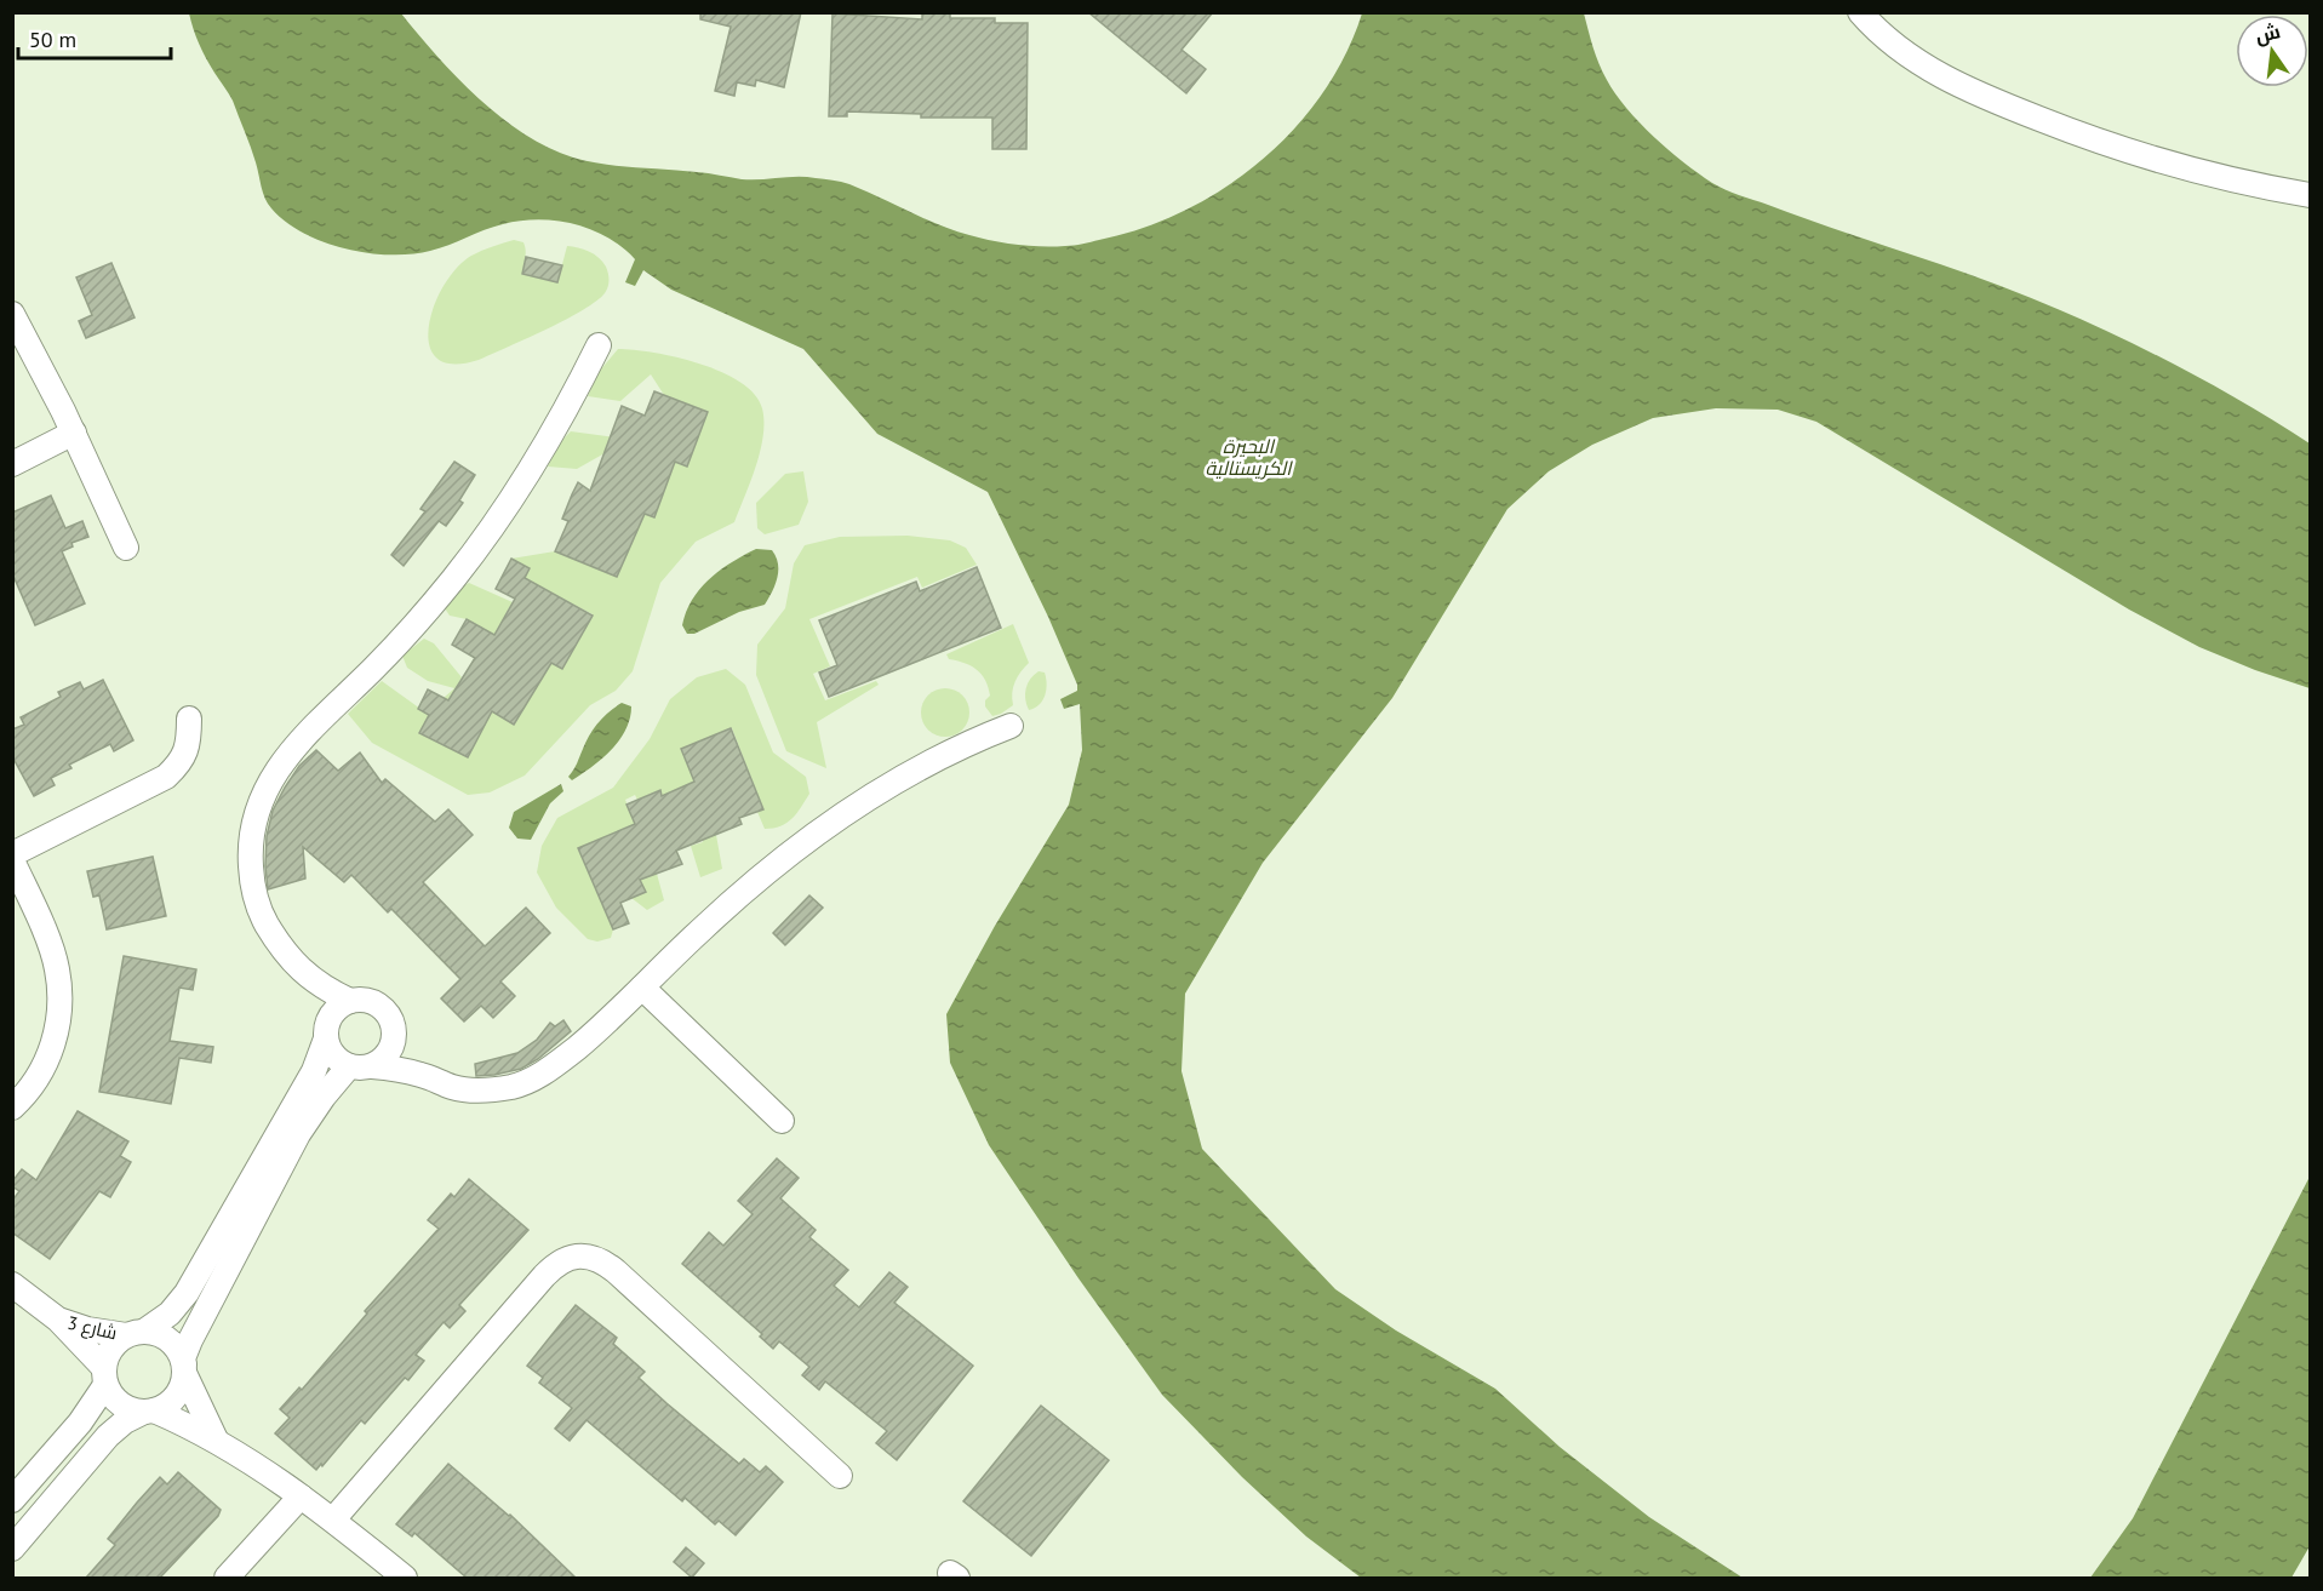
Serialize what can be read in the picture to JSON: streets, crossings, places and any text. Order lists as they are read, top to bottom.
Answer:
{
  "streets": {
    "street": ["شارع 3"]
  },
  "water": ["البحيرة الكريستالية"],
  "scale_bar": "50 m",
  "north": "top"
}
